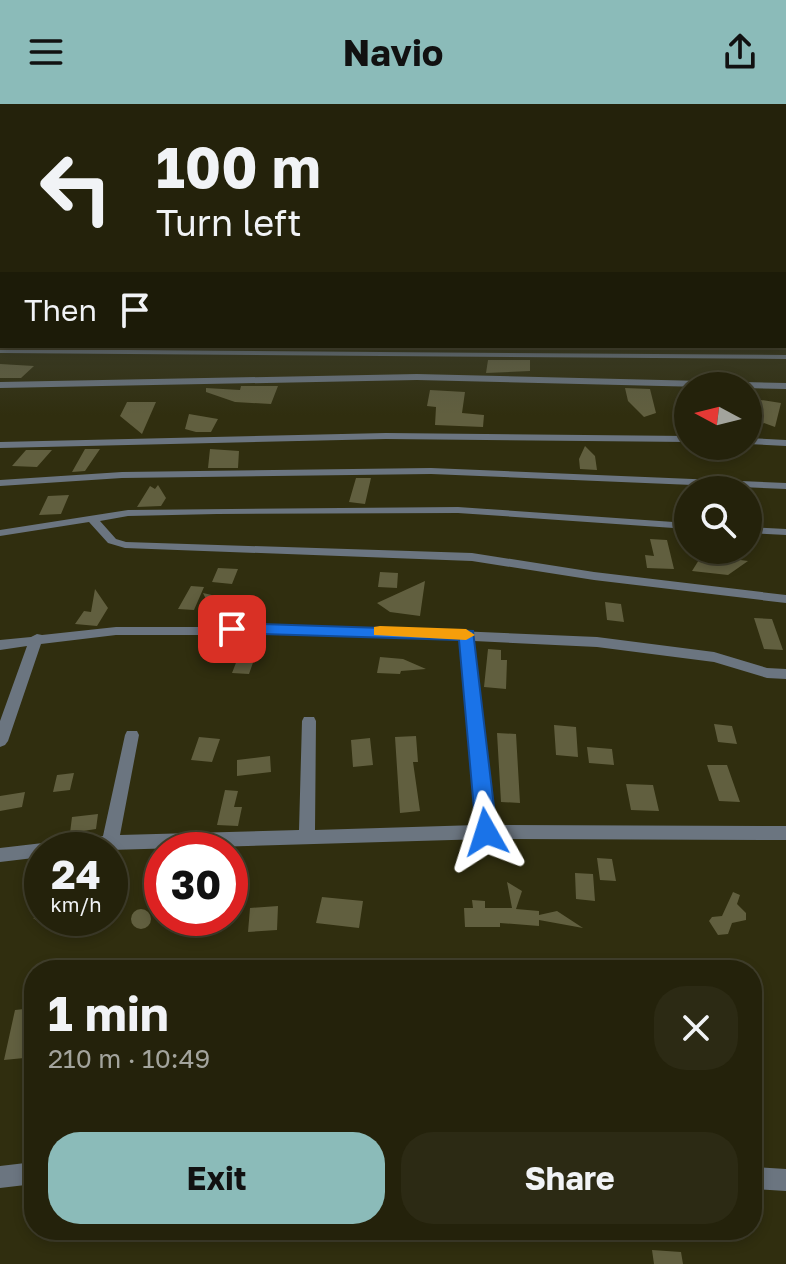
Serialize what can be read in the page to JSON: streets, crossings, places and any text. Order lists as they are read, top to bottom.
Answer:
{
  "north": "left",
  "page": {
    "header": "Navio",
    "turn": ["100 m", "Turn left"],
    "then": "Then",
    "speed": "24 km/h",
    "limit": "30",
    "heading": ["1 min", "210 m · 10:49"],
    "buttons": ["Exit", "Share"]
  }
}
